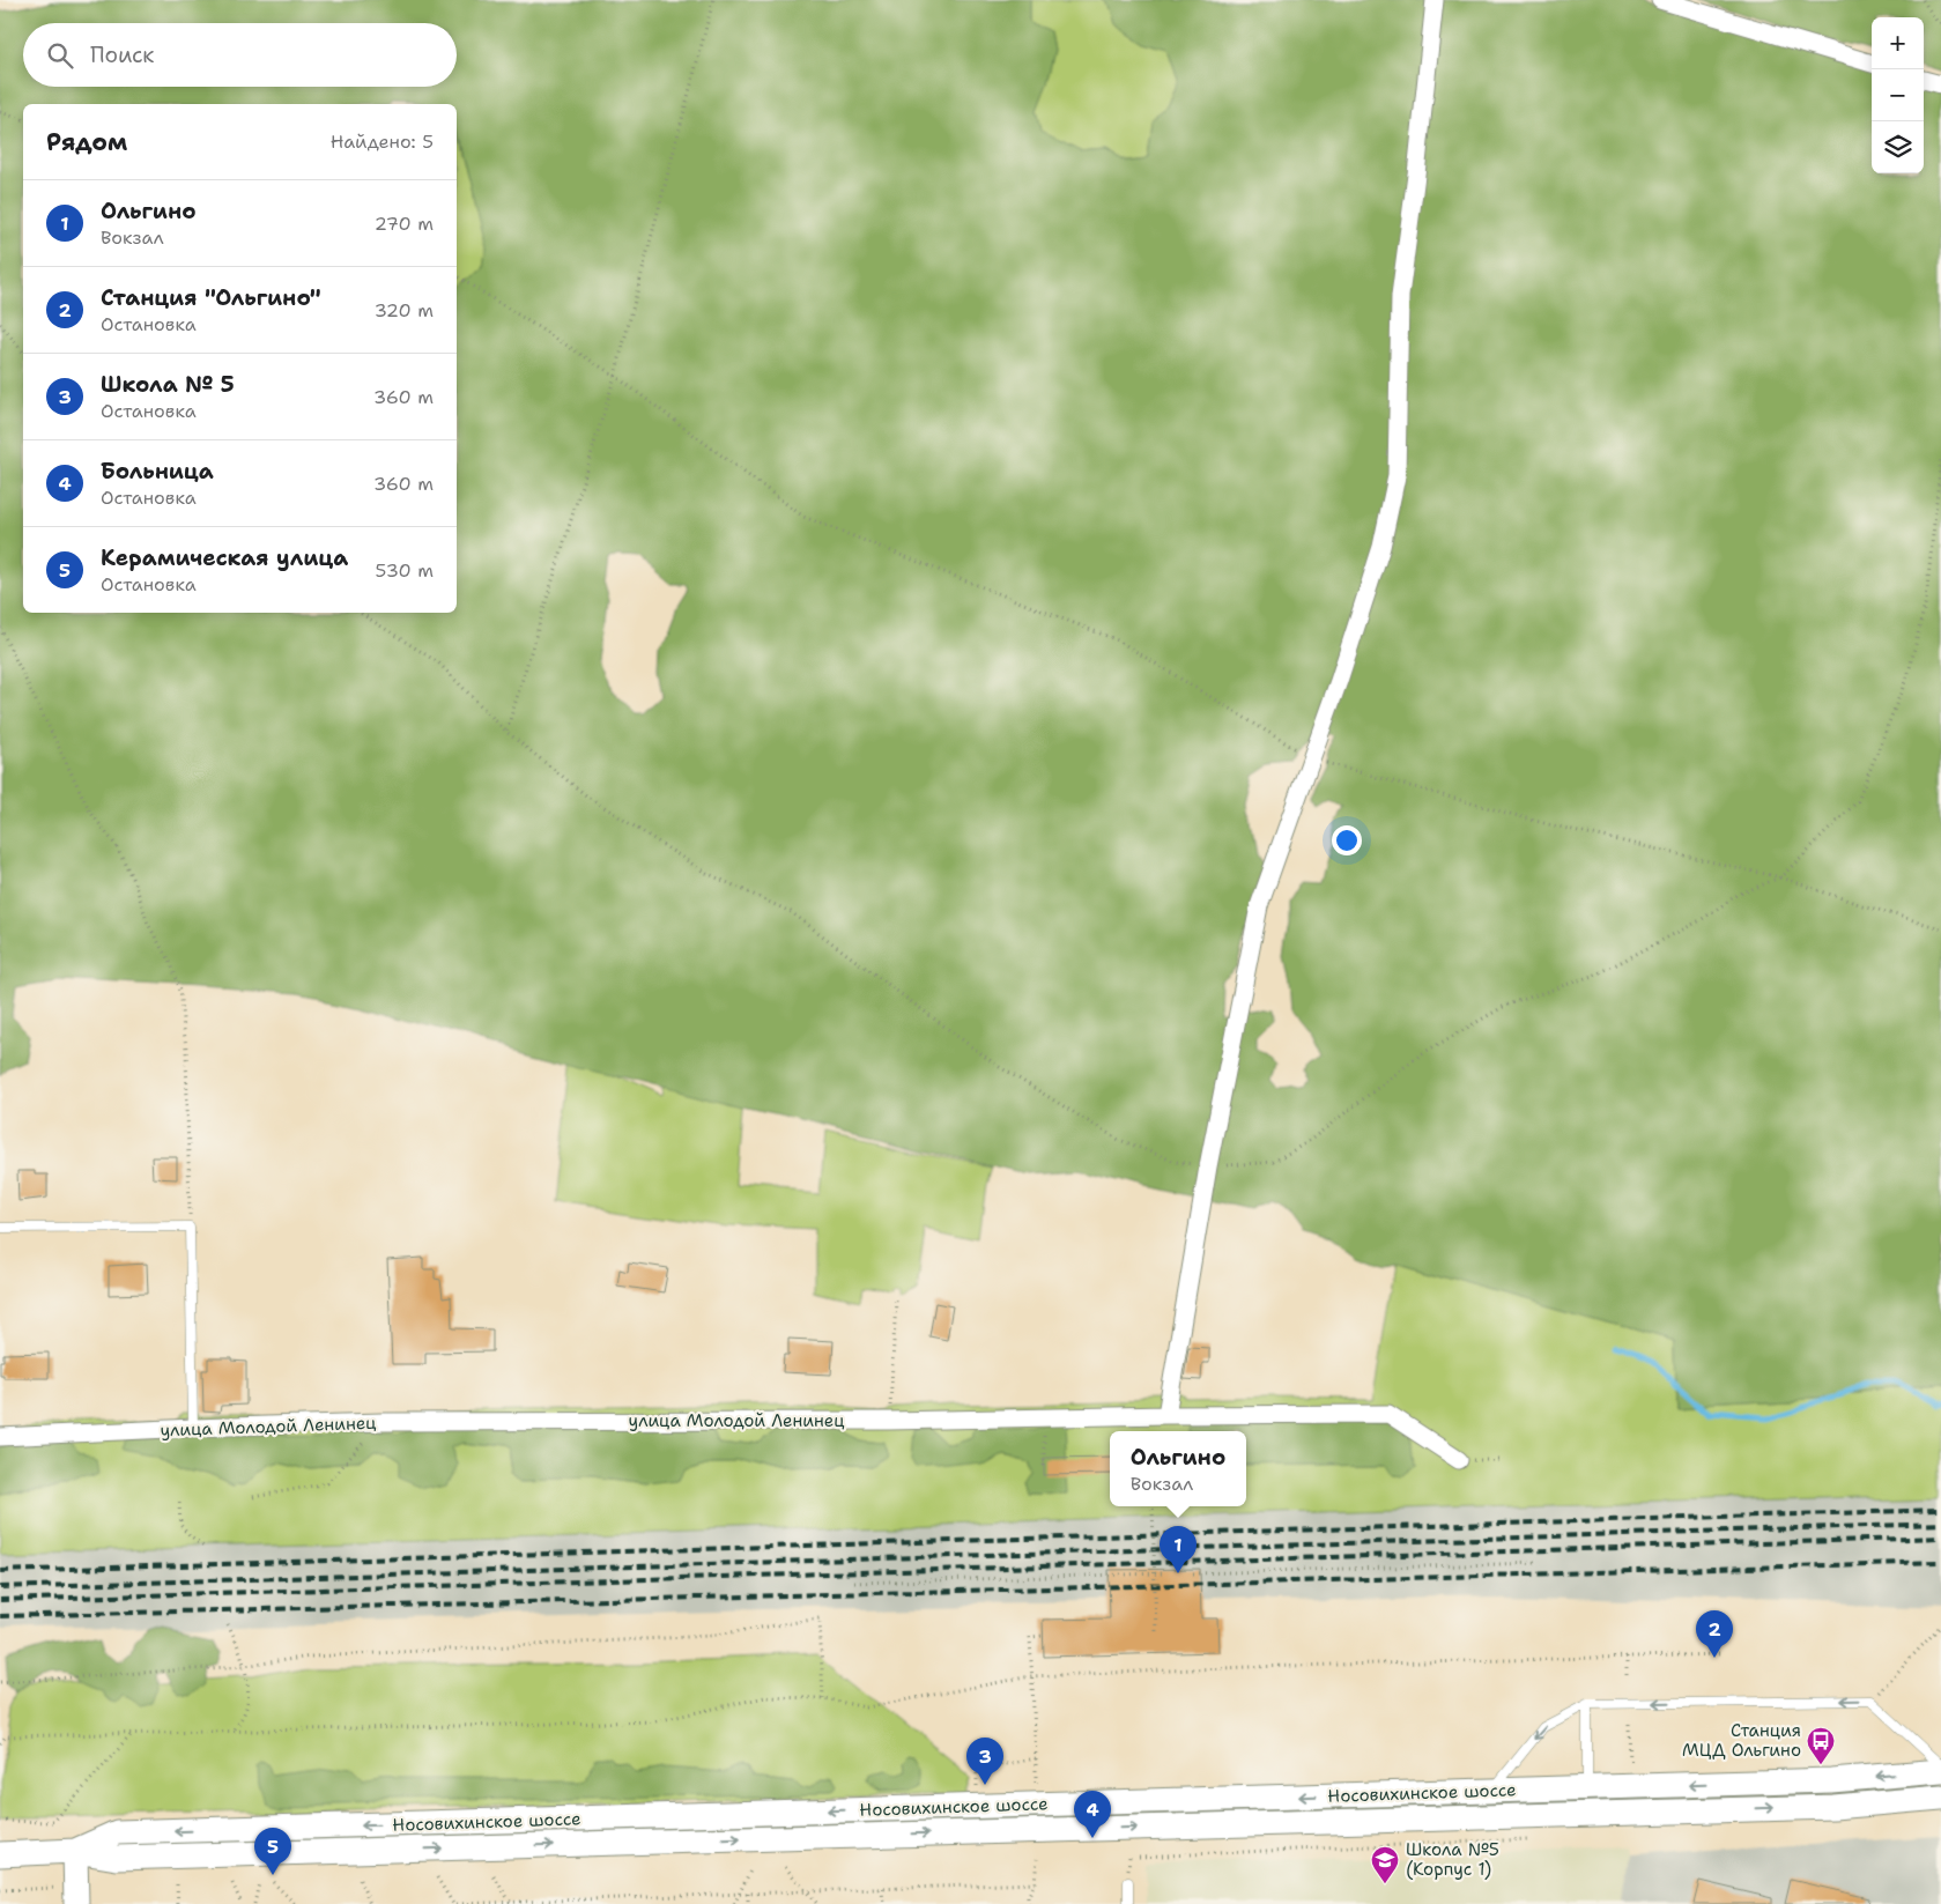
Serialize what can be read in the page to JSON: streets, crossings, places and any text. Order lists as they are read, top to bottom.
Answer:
{
  "streets": {
    "main road": ["Носовихинское шоссе"],
    "street": ["улица Молодой Ленинец"]
  },
  "places": {
    "bus stop": ["Станция МЦД Ольгино"],
    "school or university": ["Школа №5 (Корпус 1)"]
  },
  "page": {
    "map_buttons": ["+", "−"],
    "search": "Поиск",
    "heading": ["Рядом", "Найдено: 5"],
    "list": [
      {
        "mark": "1",
        "name": "Ольгино",
        "note": "Вокзал",
        "value": "270 m"
      },
      {
        "mark": "2",
        "name": "Станция \"Ольгино\"",
        "note": "Остановка",
        "value": "320 m"
      },
      {
        "mark": "3",
        "name": "Школа № 5",
        "note": "Остановка",
        "value": "360 m"
      },
      {
        "mark": "4",
        "name": "Больница",
        "note": "Остановка",
        "value": "360 m"
      },
      {
        "mark": "5",
        "name": "Керамическая улица",
        "note": "Остановка",
        "value": "530 m"
      }
    ],
    "popup": ["Ольгино", "Вокзал"],
    "pins": [
      "1",
      "2",
      "3",
      "4",
      "5"
    ]
  }
}
